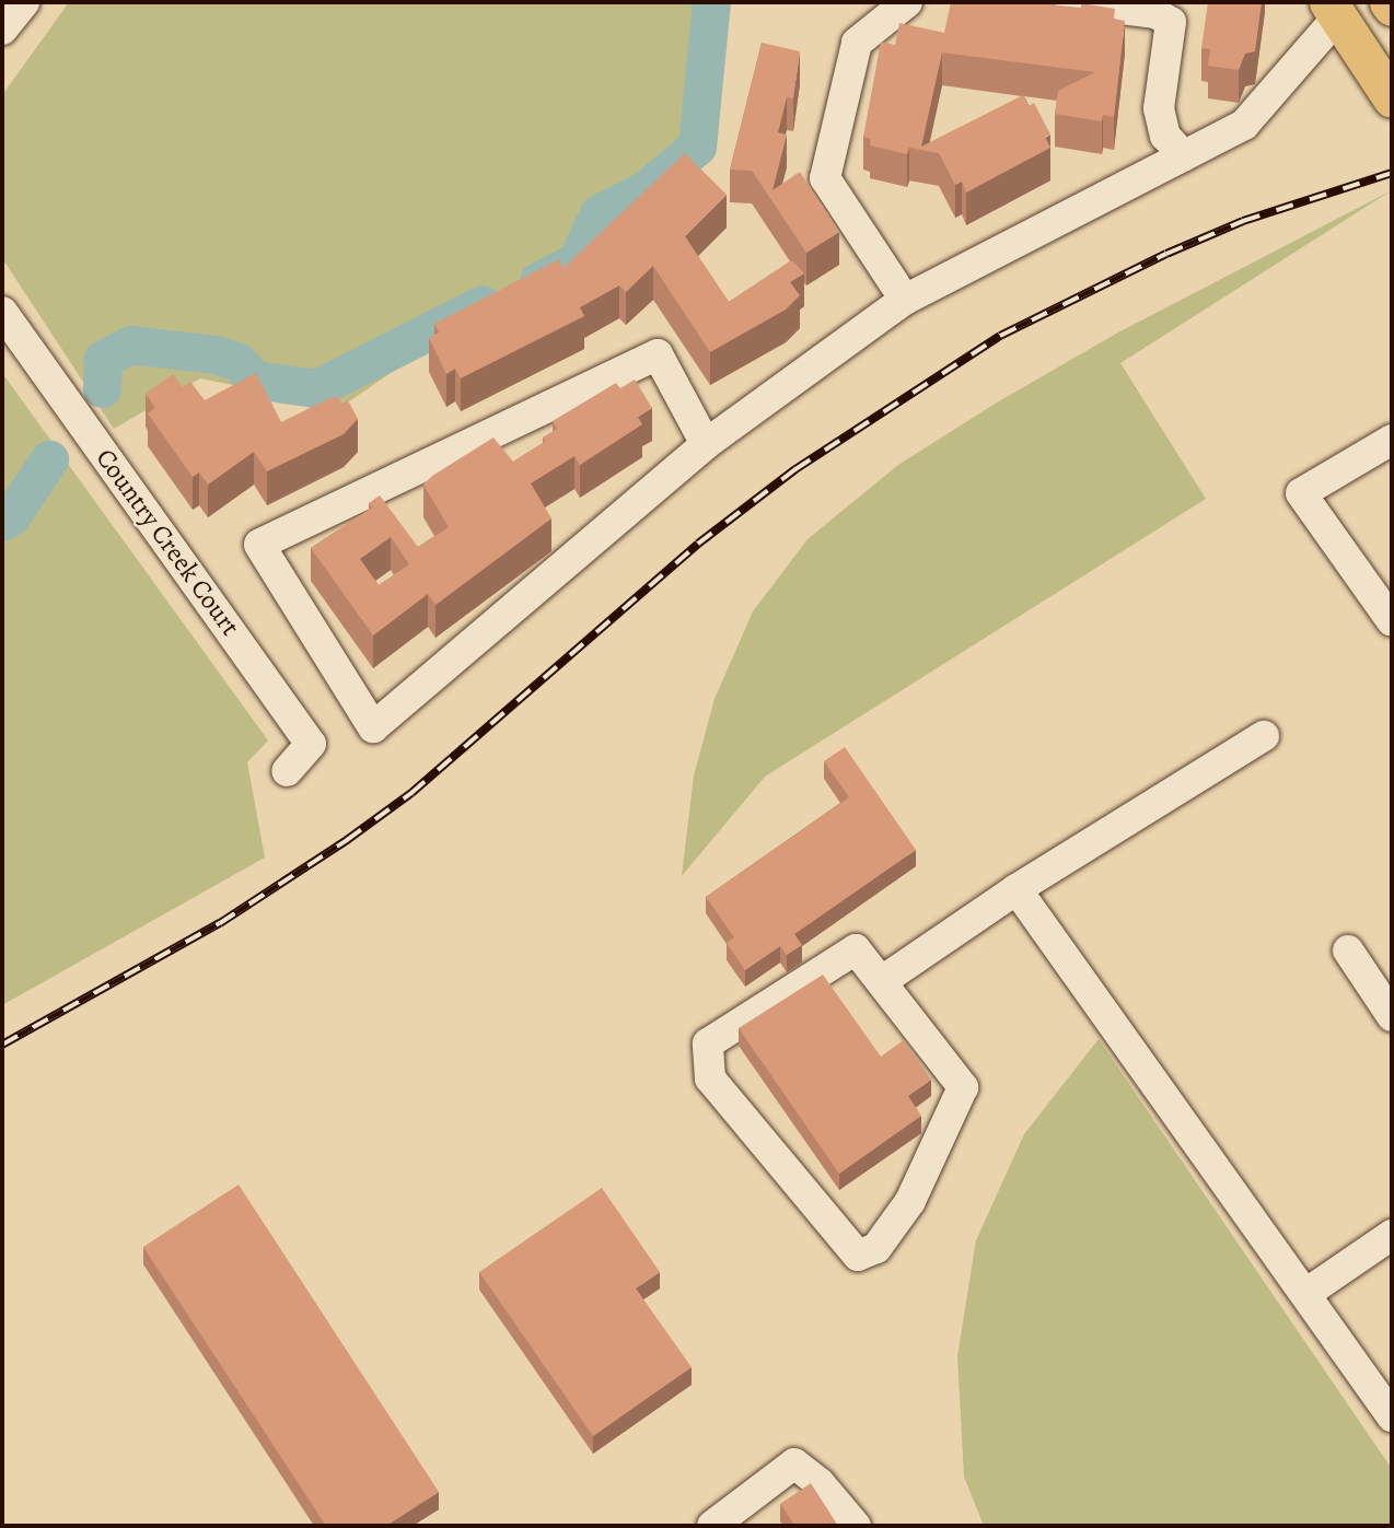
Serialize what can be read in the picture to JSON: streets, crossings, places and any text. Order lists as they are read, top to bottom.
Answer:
{
  "streets": {
    "street": ["Country Creek Court"]
  }
}
